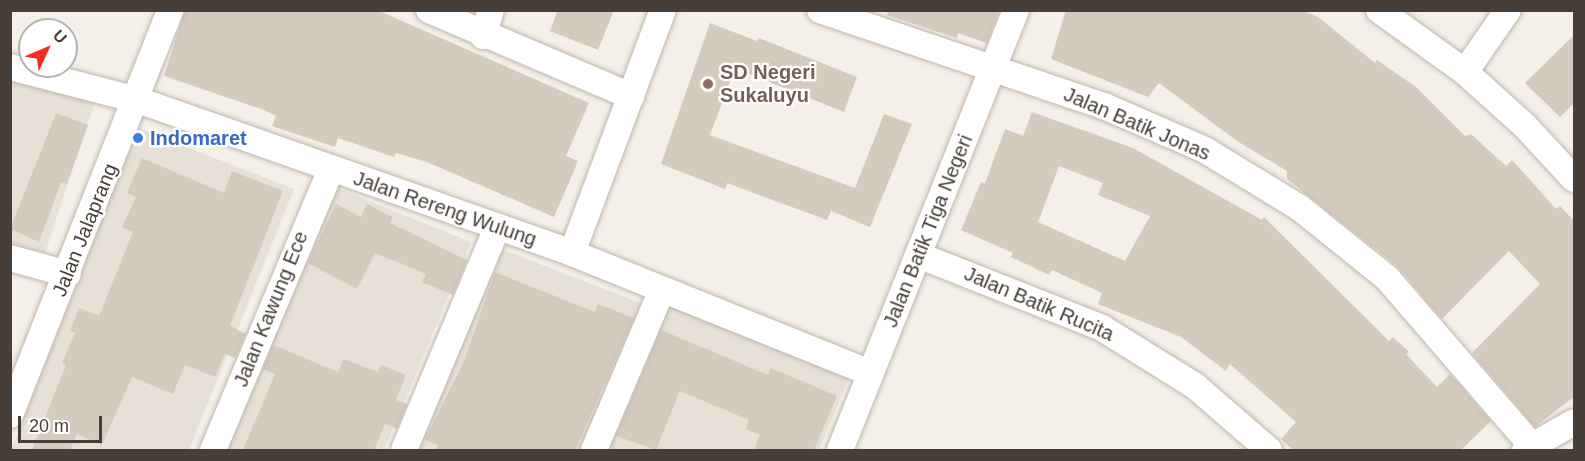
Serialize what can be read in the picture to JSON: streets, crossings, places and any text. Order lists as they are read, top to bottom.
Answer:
{
  "streets": {
    "street": [
      "Jalan Batik Jonas",
      "Jalan Rereng Wulung",
      "Jalan Jalaprang",
      "Jalan Batik Tiga Negeri",
      "Jalan Batik Rucita",
      "Jalan Kawung Ece"
    ]
  },
  "crossings": [
    ["Jalan Batik Jonas", "Jalan Batik Tiga Negeri"],
    ["Jalan Rereng Wulung", "Jalan Jalaprang"],
    ["Jalan Rereng Wulung", "Jalan Batik Tiga Negeri"],
    ["Jalan Rereng Wulung", "Jalan Kawung Ece"],
    ["Jalan Batik Tiga Negeri", "Jalan Batik Rucita"]
  ],
  "places": ["SD Negeri Sukaluyu", "Indomaret"],
  "scale_bar": "20 m",
  "north": "top right"
}
